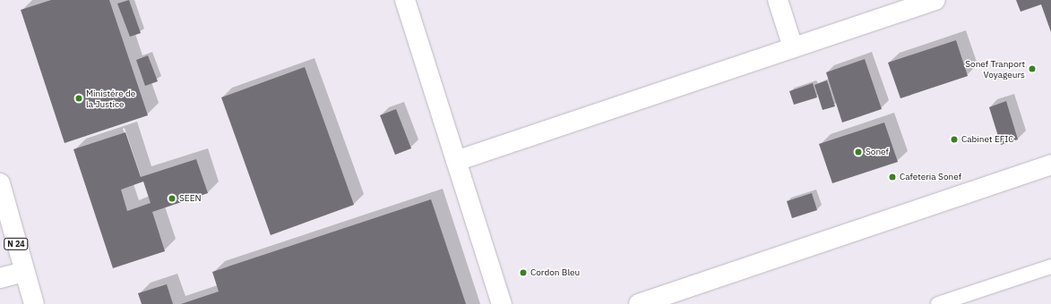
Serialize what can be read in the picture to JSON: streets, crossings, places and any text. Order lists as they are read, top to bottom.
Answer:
{
  "streets": {
    "street": ["N 24"]
  },
  "places": [
    "Sonef Tranport Voyageurs",
    "Ministére de la Justice",
    "Cabinet EFIC",
    "Sonef",
    "Cafeteria Sonef",
    "SEEN",
    "Cordon Bleu"
  ]
}
